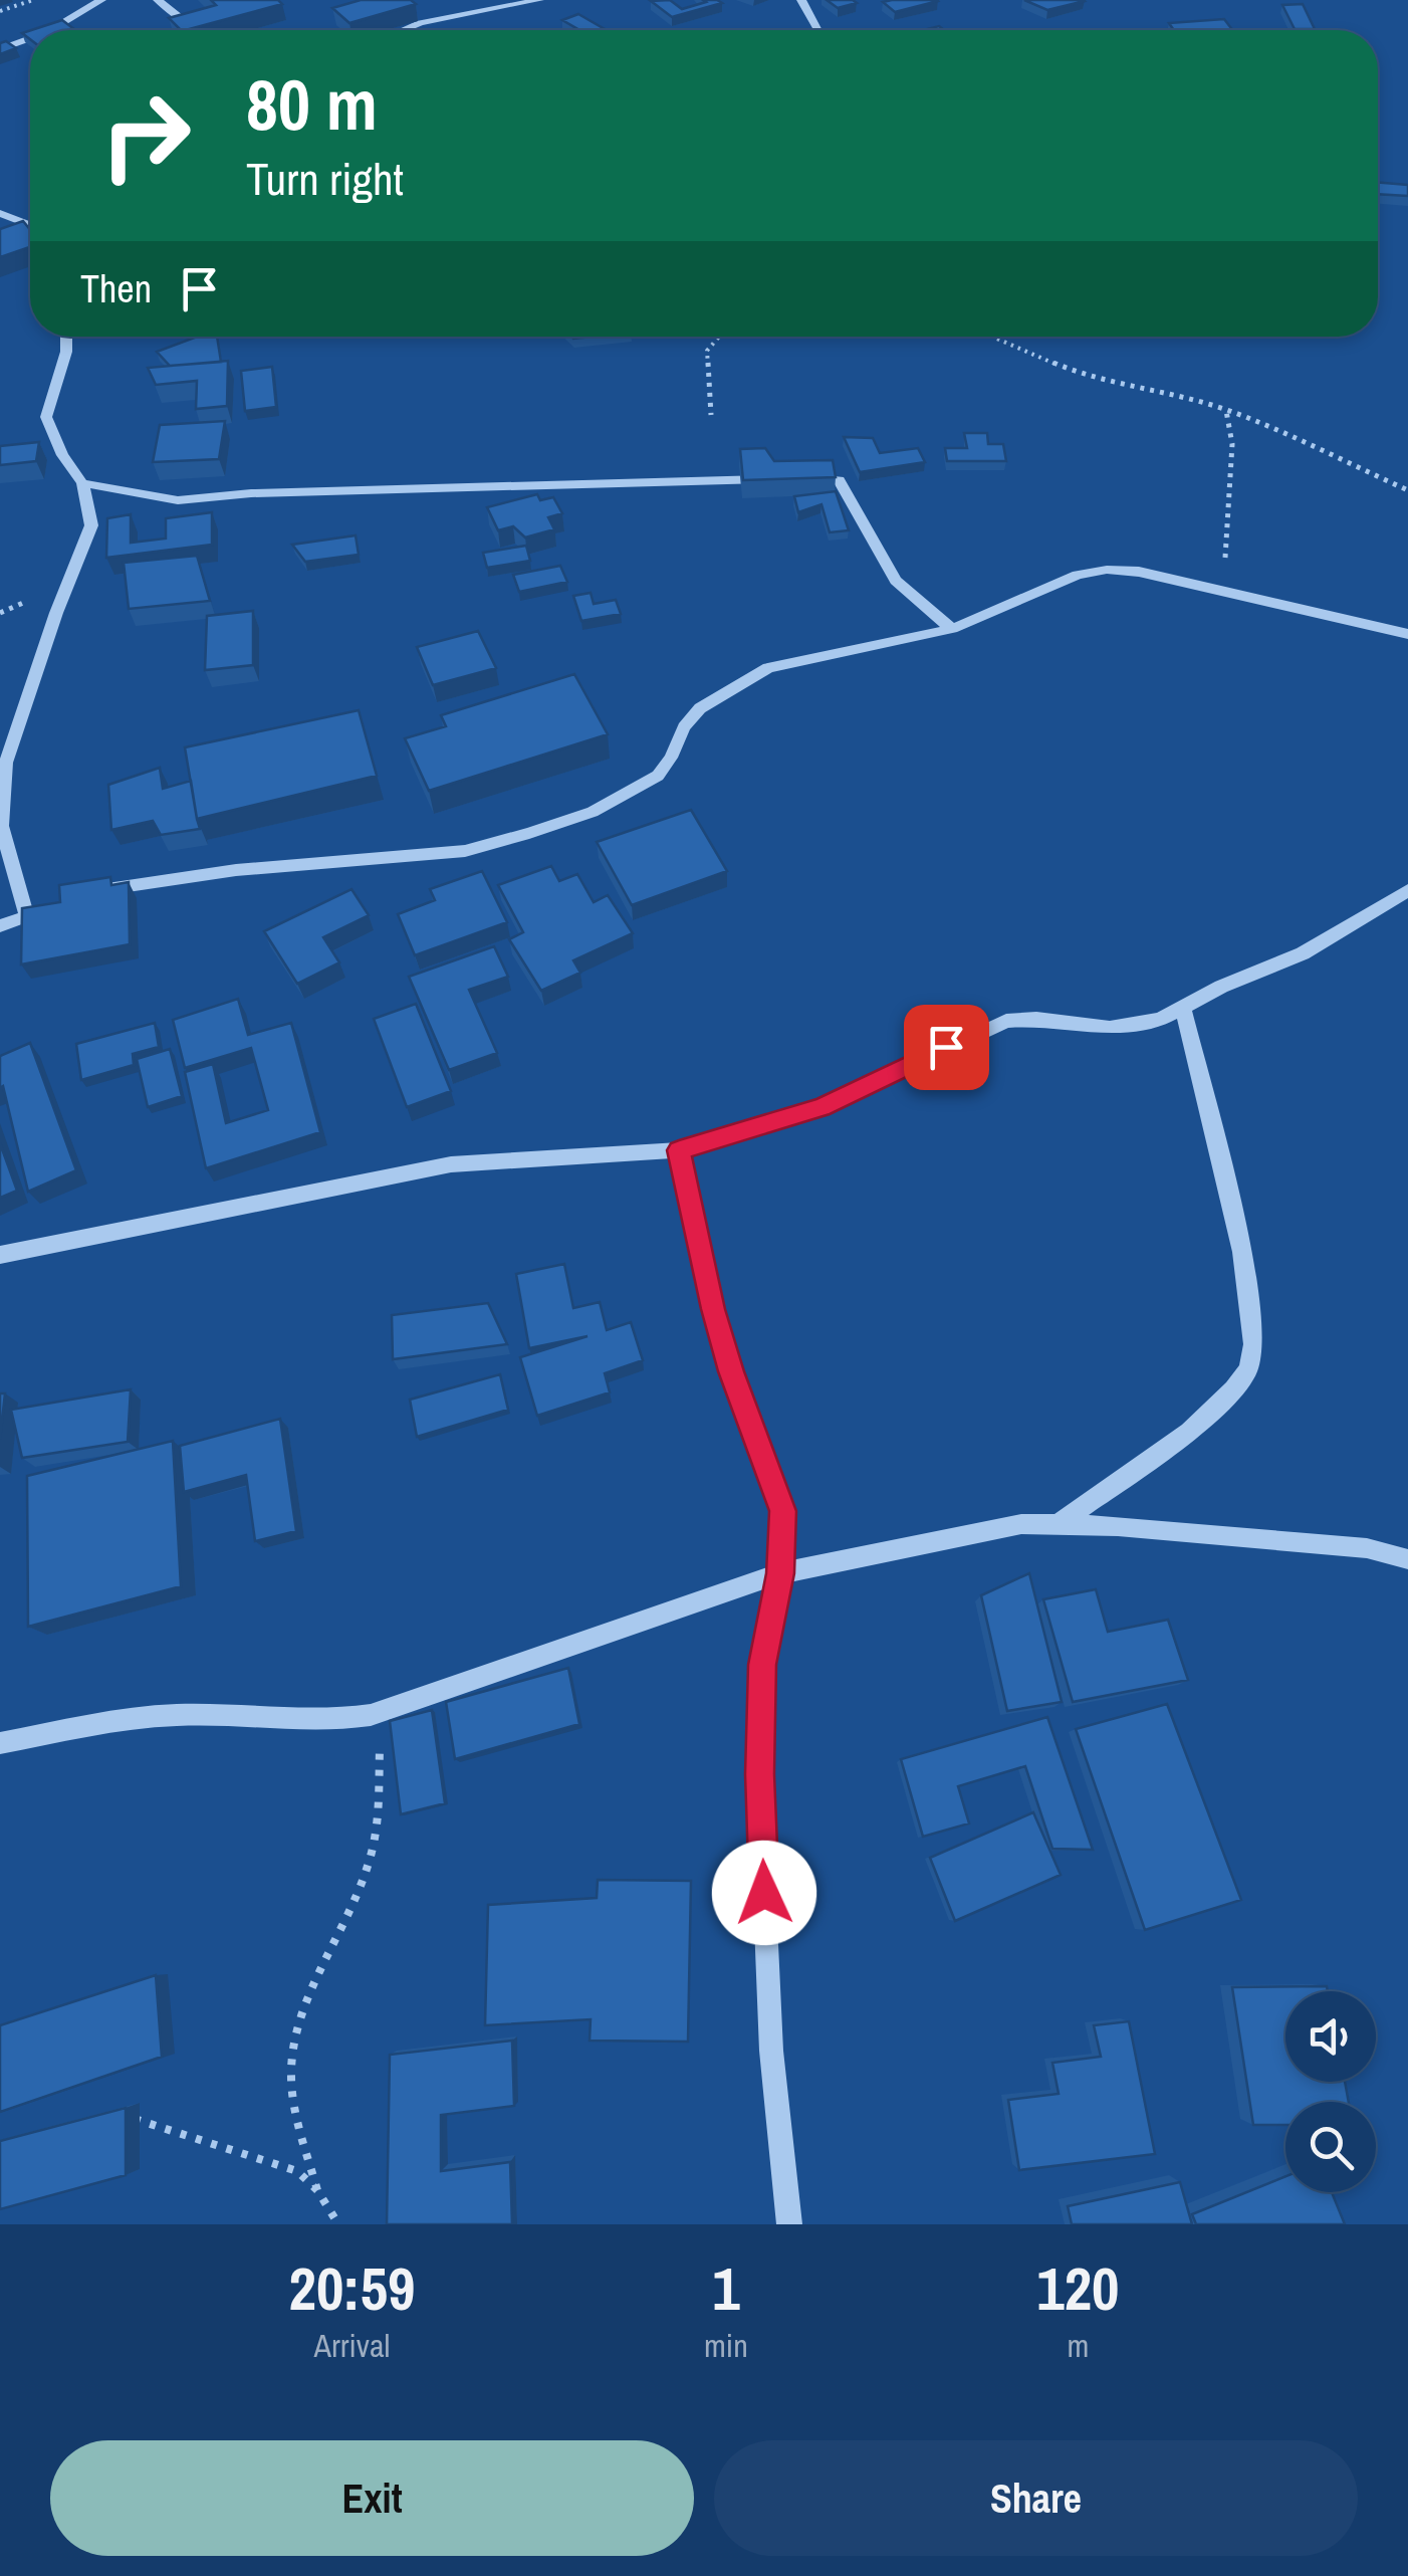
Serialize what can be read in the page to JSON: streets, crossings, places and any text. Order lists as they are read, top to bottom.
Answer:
{
  "page": {
    "turn": ["80 m", "Turn right"],
    "then": "Then",
    "eta": [
      "20:59",
      "Arrival",
      "1",
      "min",
      "120",
      "m"
    ],
    "buttons": ["Exit", "Share"]
  }
}
